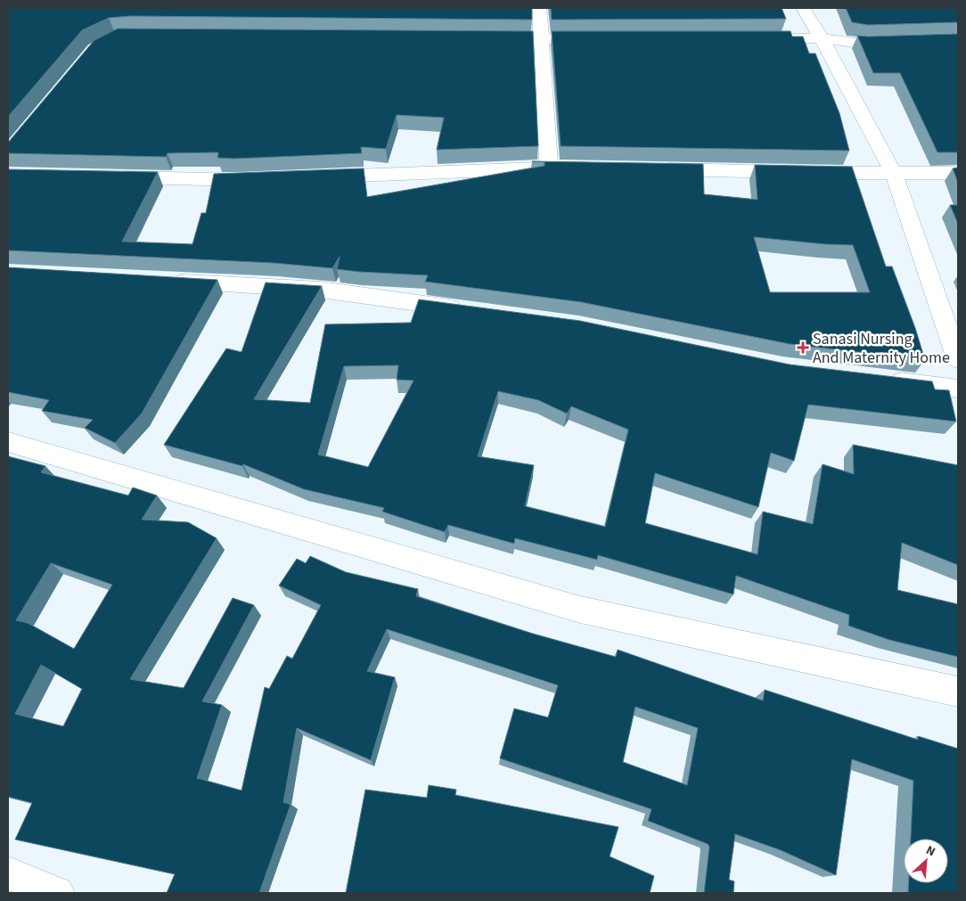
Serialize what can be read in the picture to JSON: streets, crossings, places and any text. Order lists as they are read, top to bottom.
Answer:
{
  "places": {
    "health": ["Sanasi Nursing And Maternity Home"]
  },
  "north": "top right"
}
